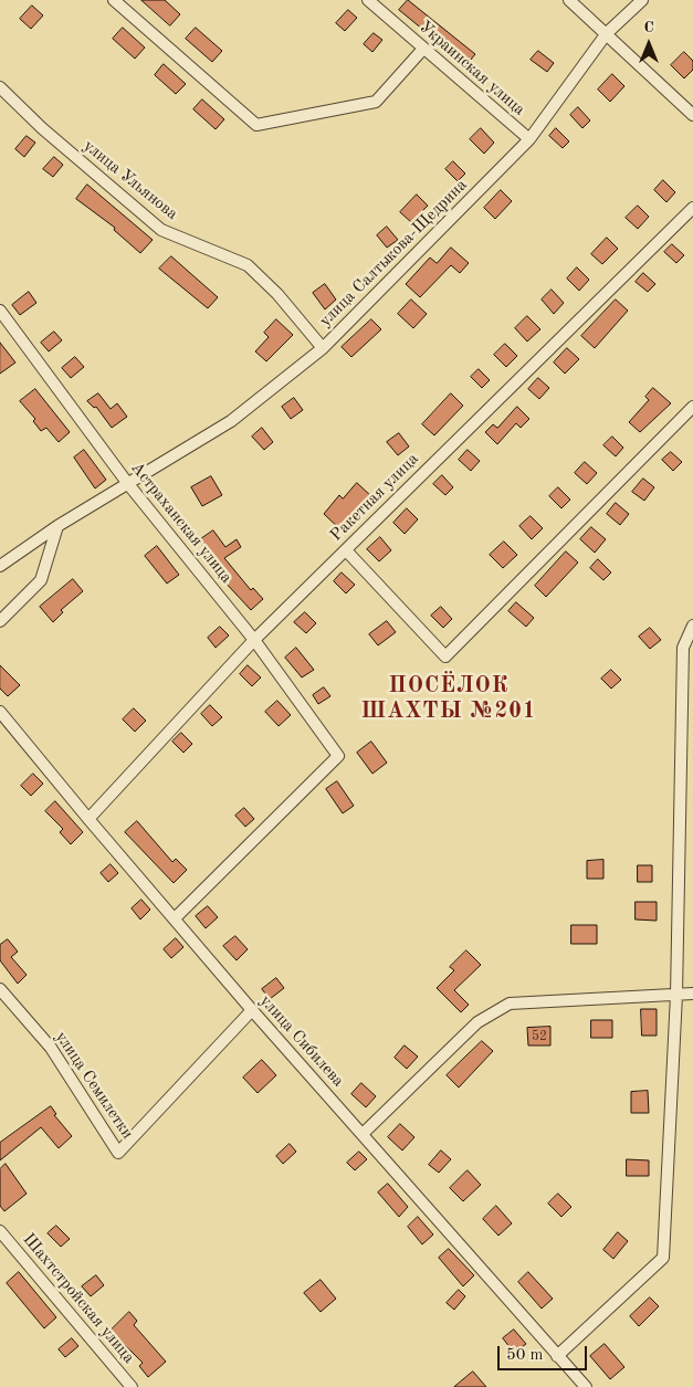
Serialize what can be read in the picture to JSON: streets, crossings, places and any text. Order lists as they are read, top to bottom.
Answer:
{
  "streets": {
    "street": [
      "Украинская улица",
      "улица Ульянова",
      "улица Салтыкова-Щедрина",
      "Ракетная улица",
      "Астраханская улица",
      "улица Сибилева",
      "улица Семилетки",
      "Шахтстройская улица"
    ]
  },
  "crossings": [
    ["Украинская улица", "улица Салтыкова-Щедрина"],
    ["улица Ульянова", "улица Салтыкова-Щедрина"],
    ["улица Салтыкова-Щедрина", "Астраханская улица"],
    ["Ракетная улица", "Астраханская улица"],
    ["Ракетная улица", "улица Сибилева"],
    ["Астраханская улица", "улица Сибилева"],
    ["улица Сибилева", "улица Семилетки"]
  ],
  "districts": ["ПОСЁЛОК ШАХТЫ №201"],
  "house_numbers": ["52"],
  "scale_bar": "50 m",
  "north": "top"
}
